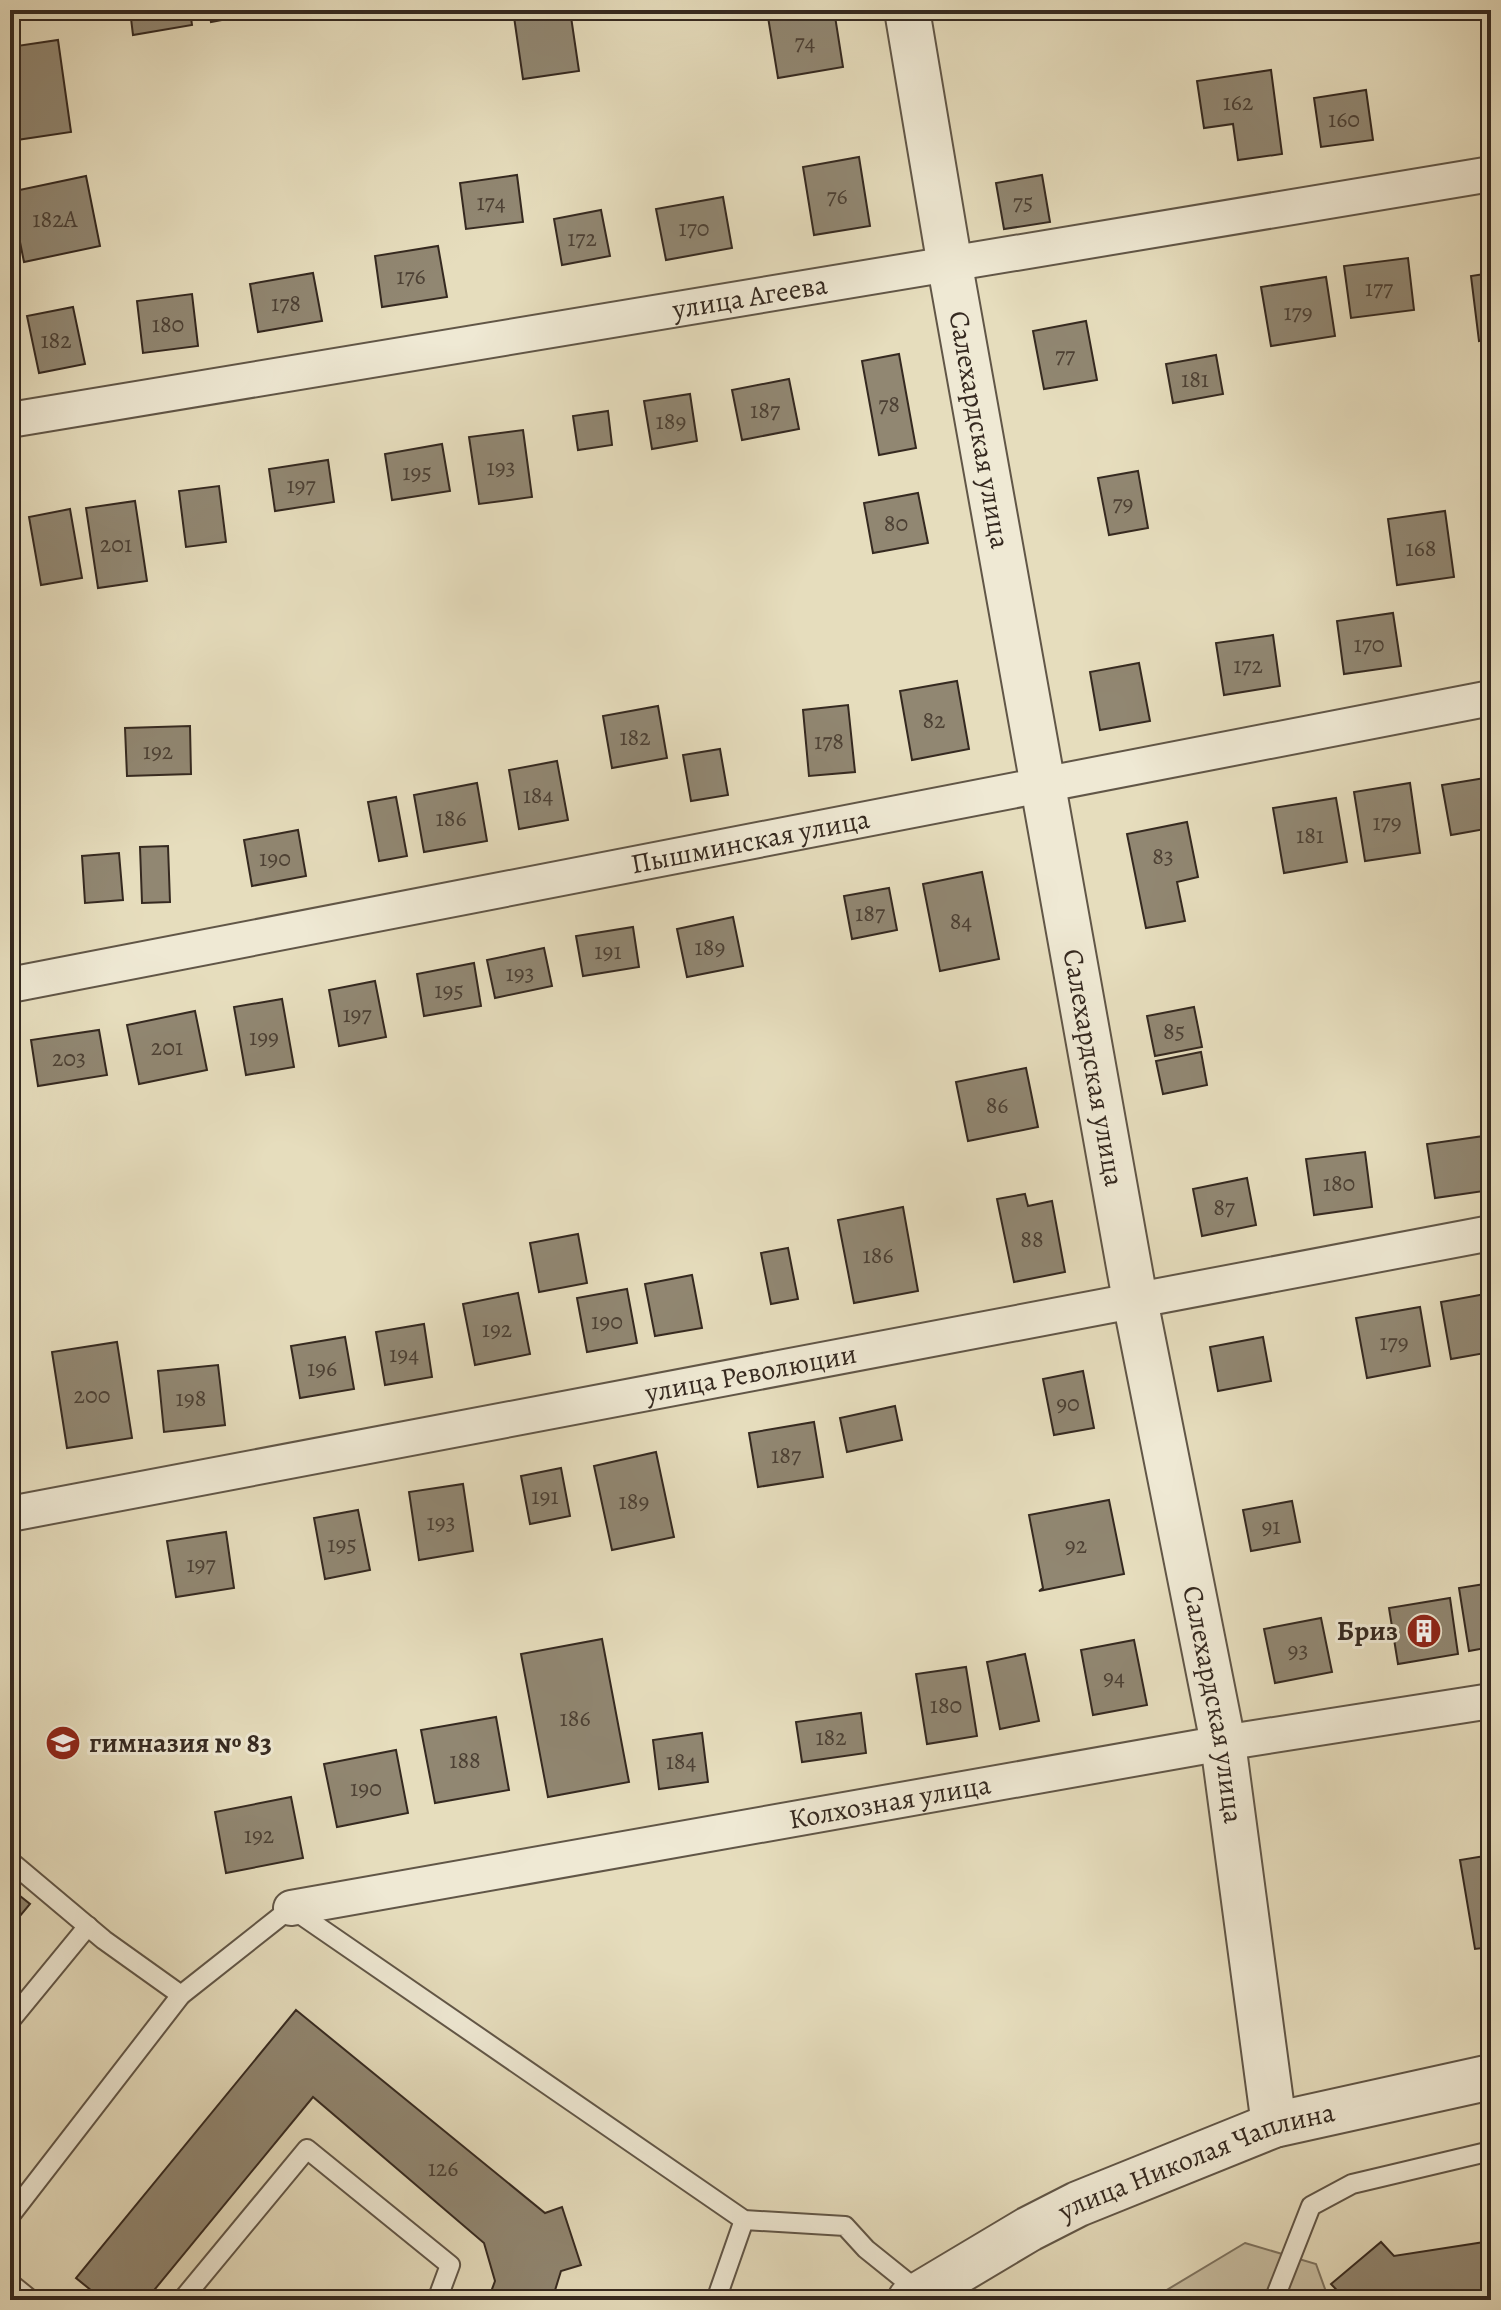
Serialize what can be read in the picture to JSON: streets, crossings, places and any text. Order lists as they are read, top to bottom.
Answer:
{
  "streets": {
    "street": [
      "улица Агеева",
      "Салехардская улица",
      "Пышминская улица",
      "улица Революции",
      "Колхозная улица",
      "улица Николая Чаплина"
    ]
  },
  "crossings": [
    ["улица Агеева", "Салехардская улица"],
    ["Салехардская улица", "Пышминская улица"],
    ["Салехардская улица", "улица Революции"],
    ["Салехардская улица", "Колхозная улица"],
    ["Салехардская улица", "улица Николая Чаплина"]
  ],
  "places": {
    "building": ["Бриз"],
    "school or university": ["гимназия № 83"]
  },
  "house_numbers": [
    "74",
    "162",
    "160",
    "76",
    "174",
    "75",
    "182А",
    "170",
    "172",
    "176",
    "177",
    "178",
    "179",
    "180",
    "182",
    "77",
    "181",
    "78",
    "187",
    "189",
    "193",
    "195",
    "197",
    "79",
    "80",
    "201",
    "168",
    "170",
    "172",
    "82",
    "182",
    "178",
    "192",
    "184",
    "186",
    "179",
    "181",
    "83",
    "190",
    "187",
    "84",
    "189",
    "191",
    "193",
    "195",
    "197",
    "85",
    "199",
    "201",
    "203",
    "86",
    "180",
    "87",
    "88",
    "186",
    "190",
    "192",
    "179",
    "194",
    "196",
    "200",
    "198",
    "90",
    "187",
    "191",
    "189",
    "193",
    "91",
    "195",
    "92",
    "197",
    "93",
    "94",
    "180",
    "186",
    "182",
    "188",
    "184",
    "190",
    "192",
    "126"
  ]
}
